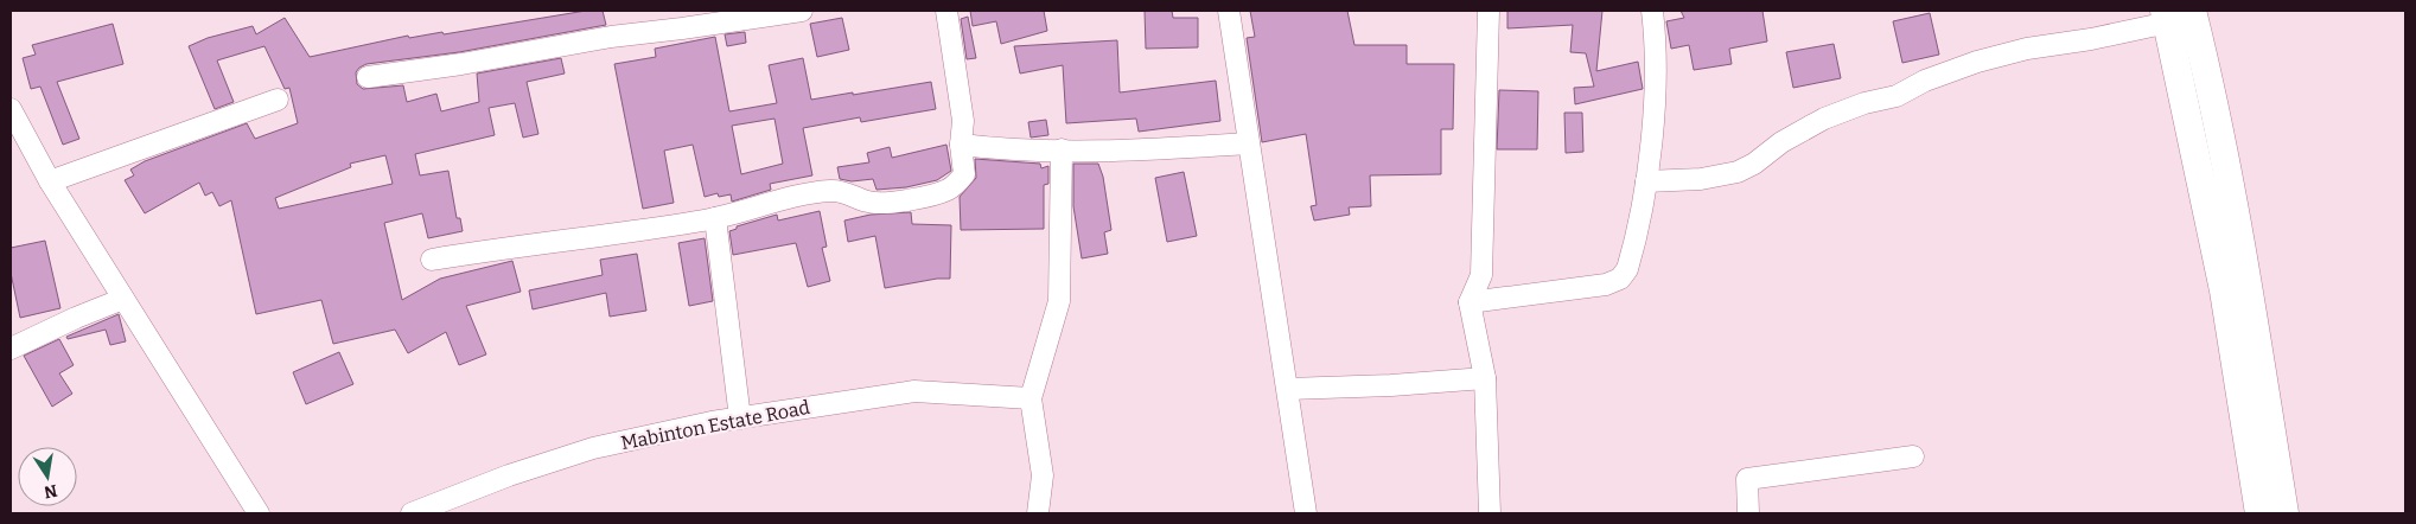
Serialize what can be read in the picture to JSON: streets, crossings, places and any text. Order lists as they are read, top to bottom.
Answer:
{
  "streets": {
    "street": ["Mabinton Estate Road"]
  },
  "north": "bottom"
}
